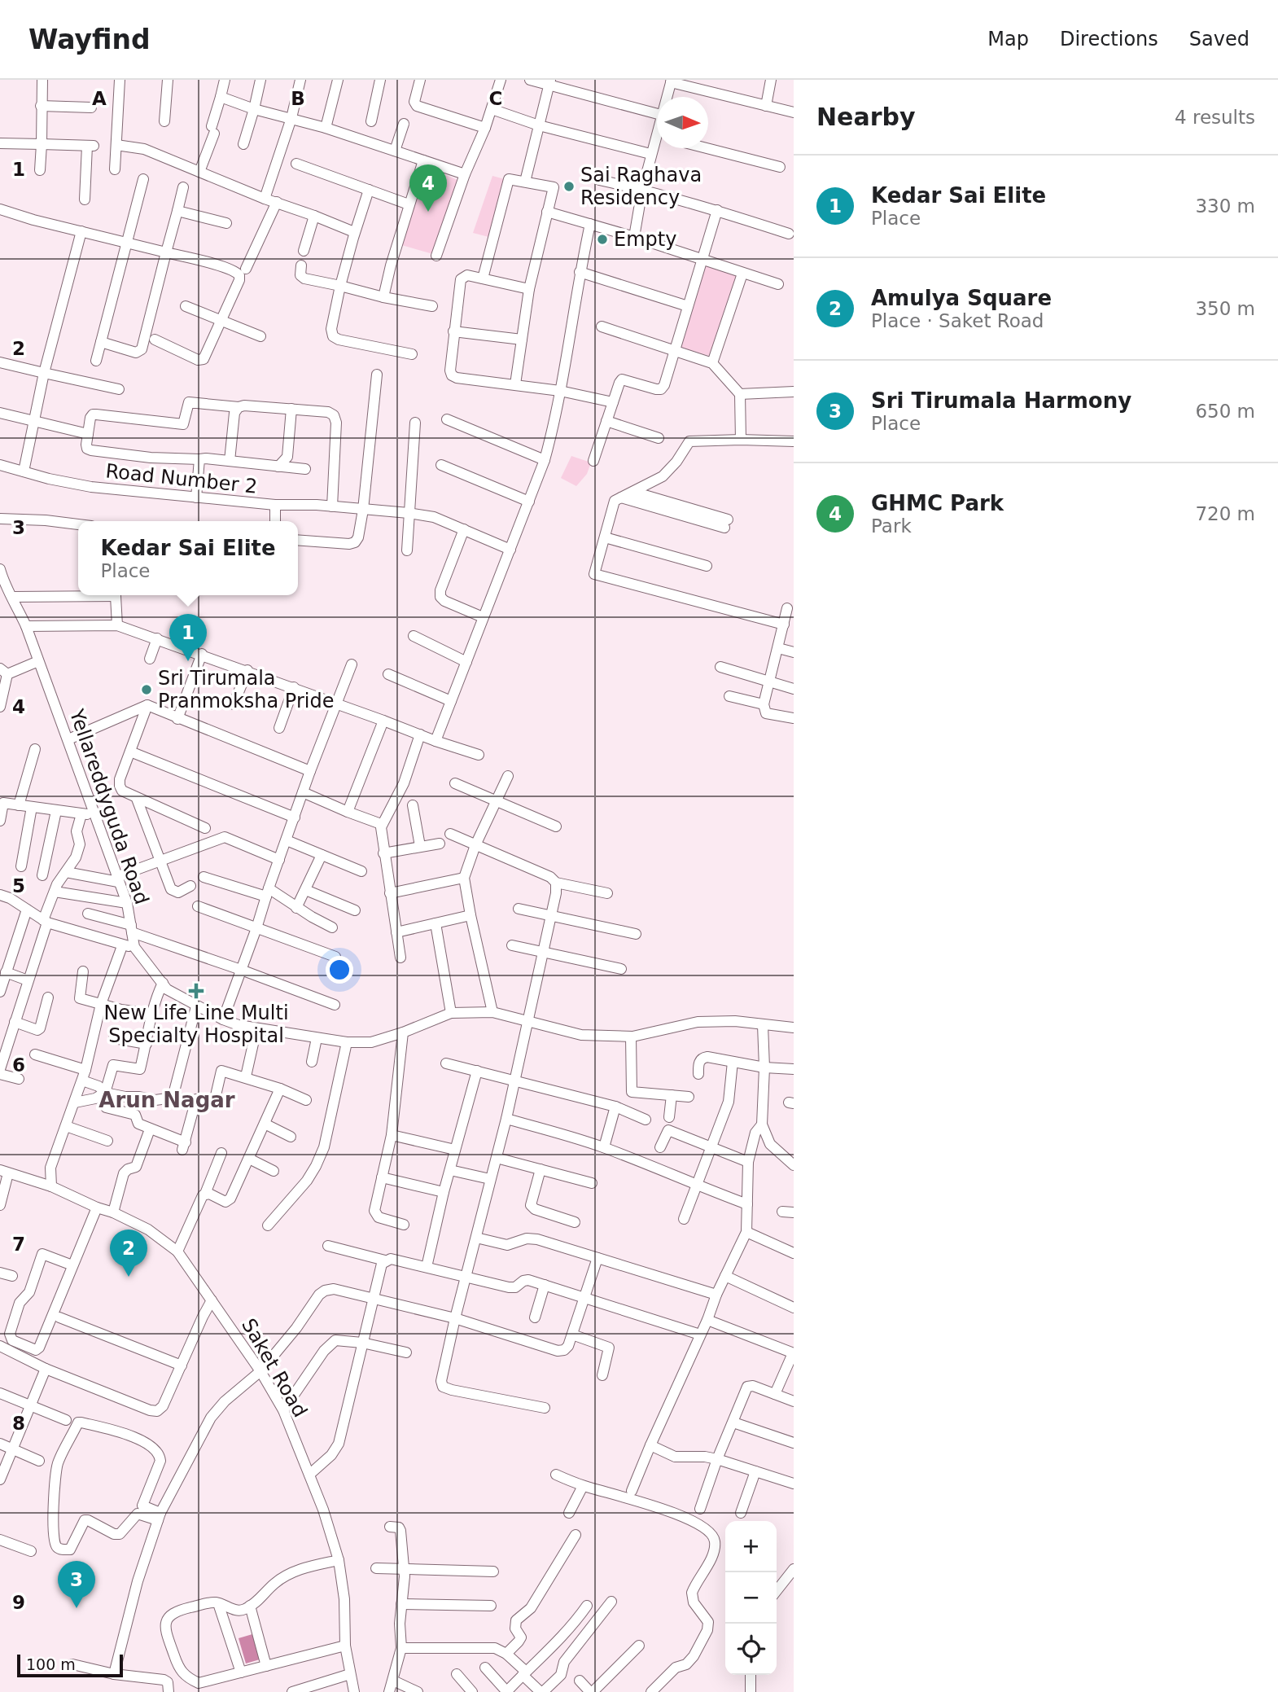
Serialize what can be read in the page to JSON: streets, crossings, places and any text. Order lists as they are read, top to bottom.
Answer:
{
  "streets": {
    "street": ["Road Number 2", "Yellareddyguda Road", "Saket Road"]
  },
  "districts": ["Arun Nagar"],
  "places": {
    "other": ["Sai Raghava Residency", "Empty", "Sri Tirumala Pranmoksha Pride"],
    "health": ["New Life Line Multi Specialty Hospital"]
  },
  "scale_bar": "100 m",
  "north": "right",
  "page": {
    "header": "Wayfind",
    "nav": ["Map", "Directions", "Saved"],
    "heading": ["Nearby", "4 results"],
    "list": [
      {
        "mark": "1",
        "name": "Kedar Sai Elite",
        "note": "Place",
        "value": "330 m"
      },
      {
        "mark": "2",
        "name": "Amulya Square",
        "note": "Place · Saket Road",
        "value": "350 m"
      },
      {
        "mark": "3",
        "name": "Sri Tirumala Harmony",
        "note": "Place",
        "value": "650 m"
      },
      {
        "mark": "4",
        "name": "GHMC Park",
        "note": "Park",
        "value": "720 m"
      }
    ],
    "pins": [
      "4",
      "1",
      "2",
      "3"
    ],
    "popup": ["Kedar Sai Elite", "Place"],
    "map_buttons": ["+", "−"],
    "scale": "100 m"
  },
  "grid": {
    "columns": ["A", "B", "C"],
    "rows": [
      "1",
      "2",
      "3",
      "4",
      "5",
      "6",
      "7",
      "8",
      "9"
    ]
  }
}
